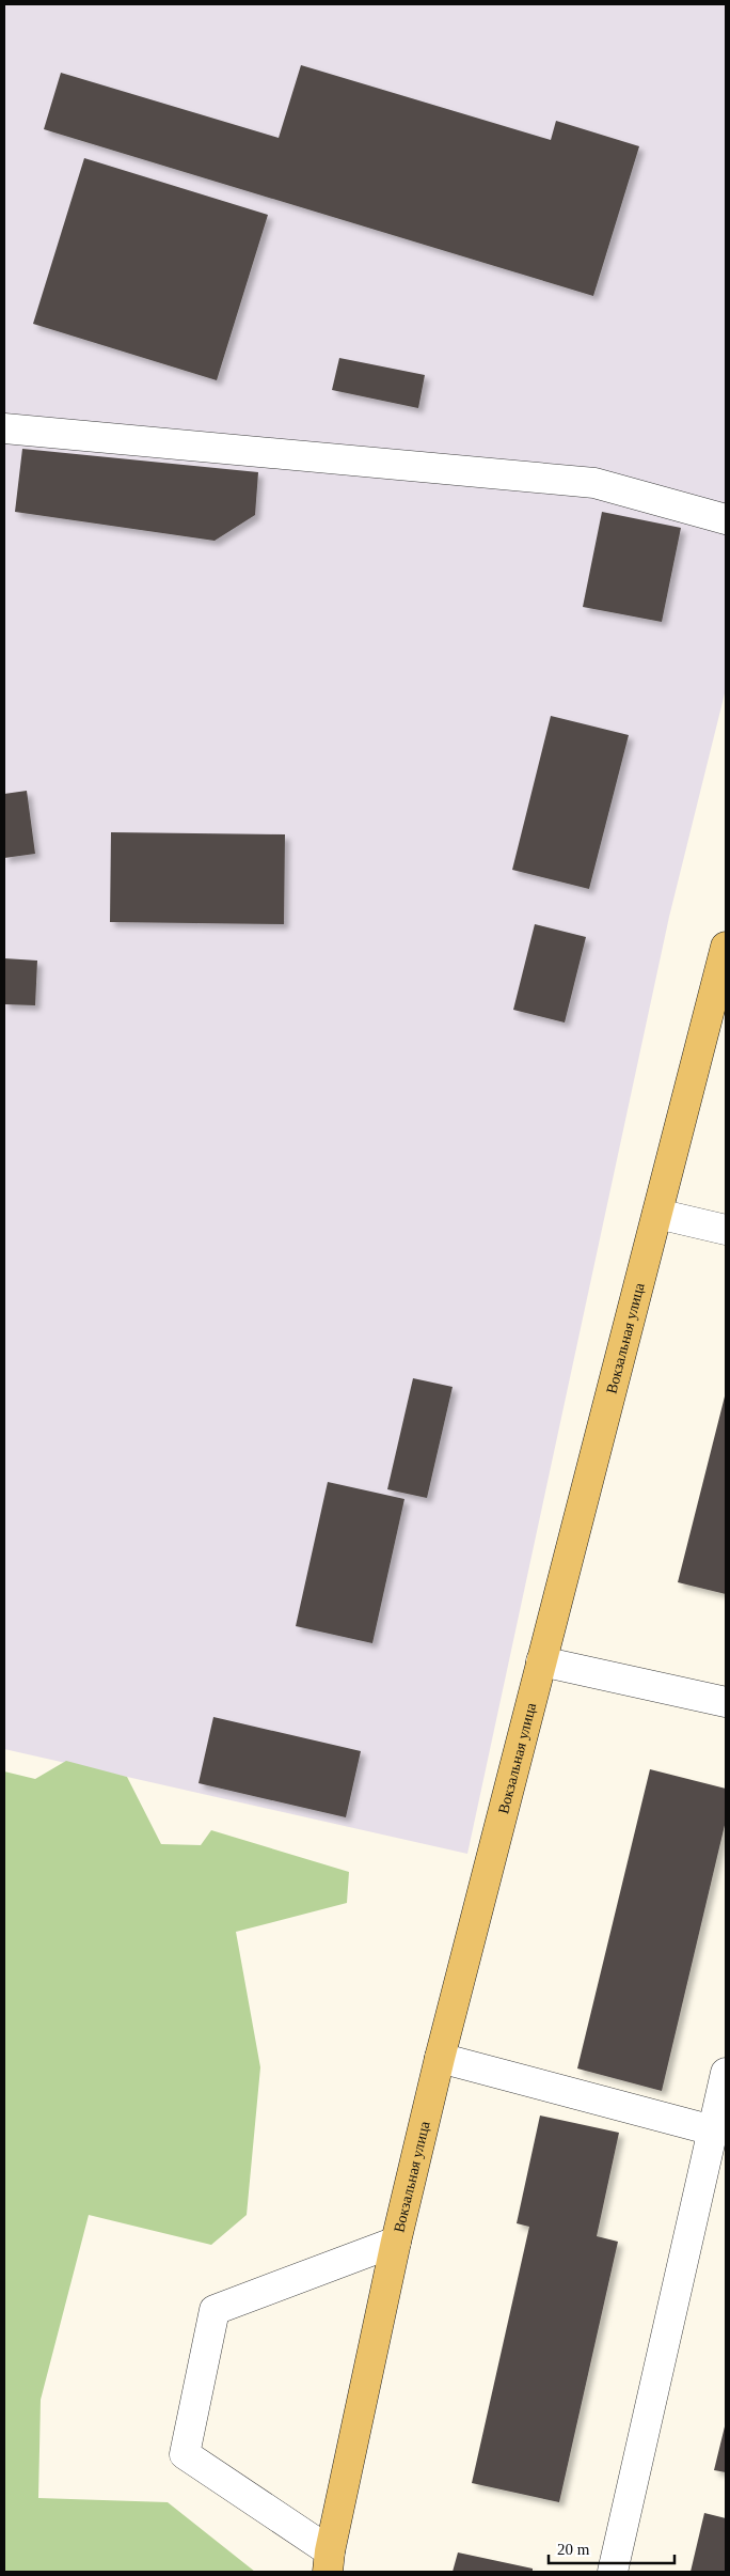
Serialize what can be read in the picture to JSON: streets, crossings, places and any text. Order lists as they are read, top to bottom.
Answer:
{
  "streets": {
    "main road": ["Вокзальная улица"]
  },
  "scale_bar": "20 m"
}
